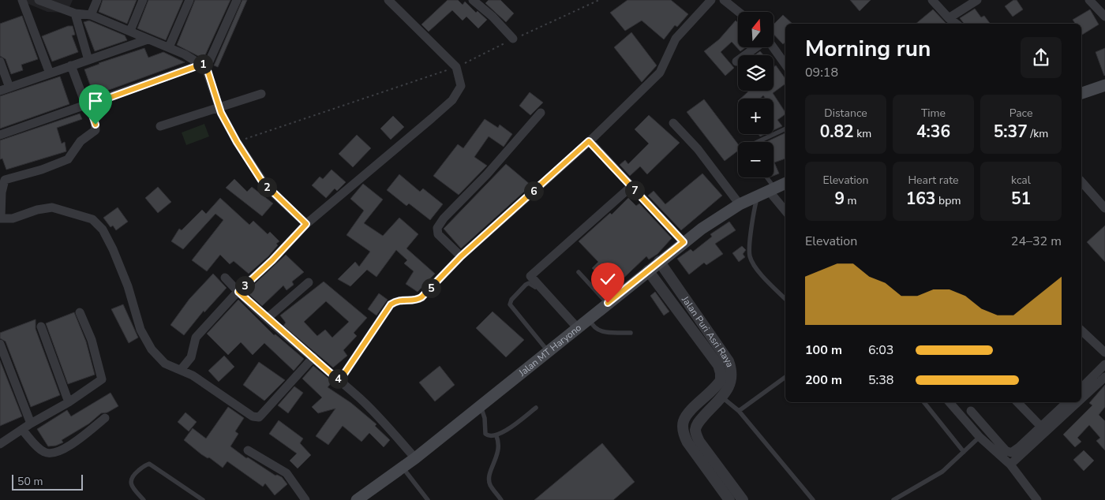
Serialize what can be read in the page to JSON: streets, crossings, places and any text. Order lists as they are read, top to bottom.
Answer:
{
  "streets": {
    "main road": ["Jalan MT Haryono"],
    "street": ["Jalan Puri Asri Raya"]
  },
  "crossings": [
    ["Jalan Puri Asri Raya", "Jalan MT Haryono"]
  ],
  "scale_bar": "50 m",
  "north": "top",
  "page": {
    "map_buttons": ["+", "−"],
    "heading": ["Morning run", "09:18"],
    "pins": [
      "1",
      "2",
      "7",
      "6",
      "3",
      "5",
      "4"
    ],
    "stats": [
      ["Distance", "0.82 km"],
      ["Time", "4:36"],
      ["Pace", "5:37 /km"],
      ["Elevation", "9 m"],
      ["Heart rate", "163 bpm"],
      ["kcal", "51"]
    ],
    "chart": ["Elevation", "24–32 m"],
    "list": [
      {
        "name": "100 m",
        "note": "6:03"
      },
      {
        "name": "200 m",
        "note": "5:38"
      }
    ],
    "scale": "50 m"
  }
}
